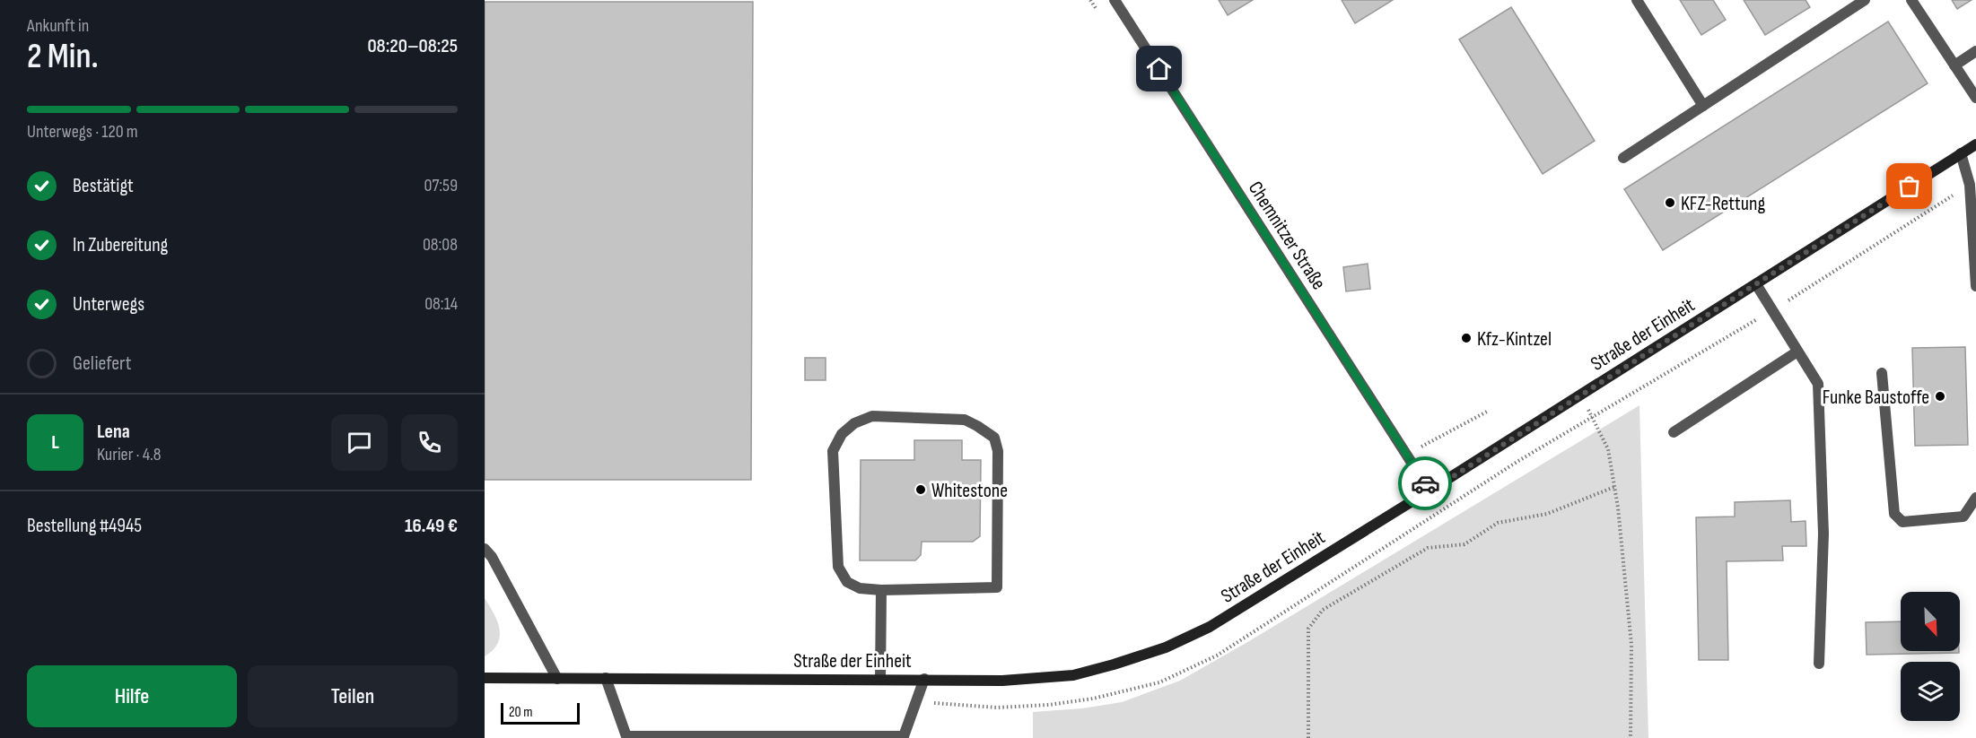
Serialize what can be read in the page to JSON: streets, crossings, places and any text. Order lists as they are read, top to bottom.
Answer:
{
  "streets": {
    "street": ["Chemnitzer Straße", "Straße der Einheit"]
  },
  "crossings": [
    ["Chemnitzer Straße", "Straße der Einheit"]
  ],
  "places": [
    "KFZ-Rettung",
    "Kfz-Kintzel",
    "Funke Baustoffe",
    "Whitestone"
  ],
  "scale_bar": "20 m",
  "north": "bottom right",
  "page": {
    "heading": ["2 Min.", "Ankunft in", "08:20–08:25"],
    "panel": [
      "Lena",
      "Kurier · 4.8",
      "Bestellung #4945",
      "16.49 €"
    ],
    "bar": "Unterwegs · 120 m",
    "list": [
      ["Bestätigt", "07:59"],
      ["In Zubereitung", "08:08"],
      ["Unterwegs", "08:14"],
      "Geliefert"
    ],
    "round": "L",
    "buttons": ["Hilfe", "Teilen"],
    "scale": "20 m"
  }
}
